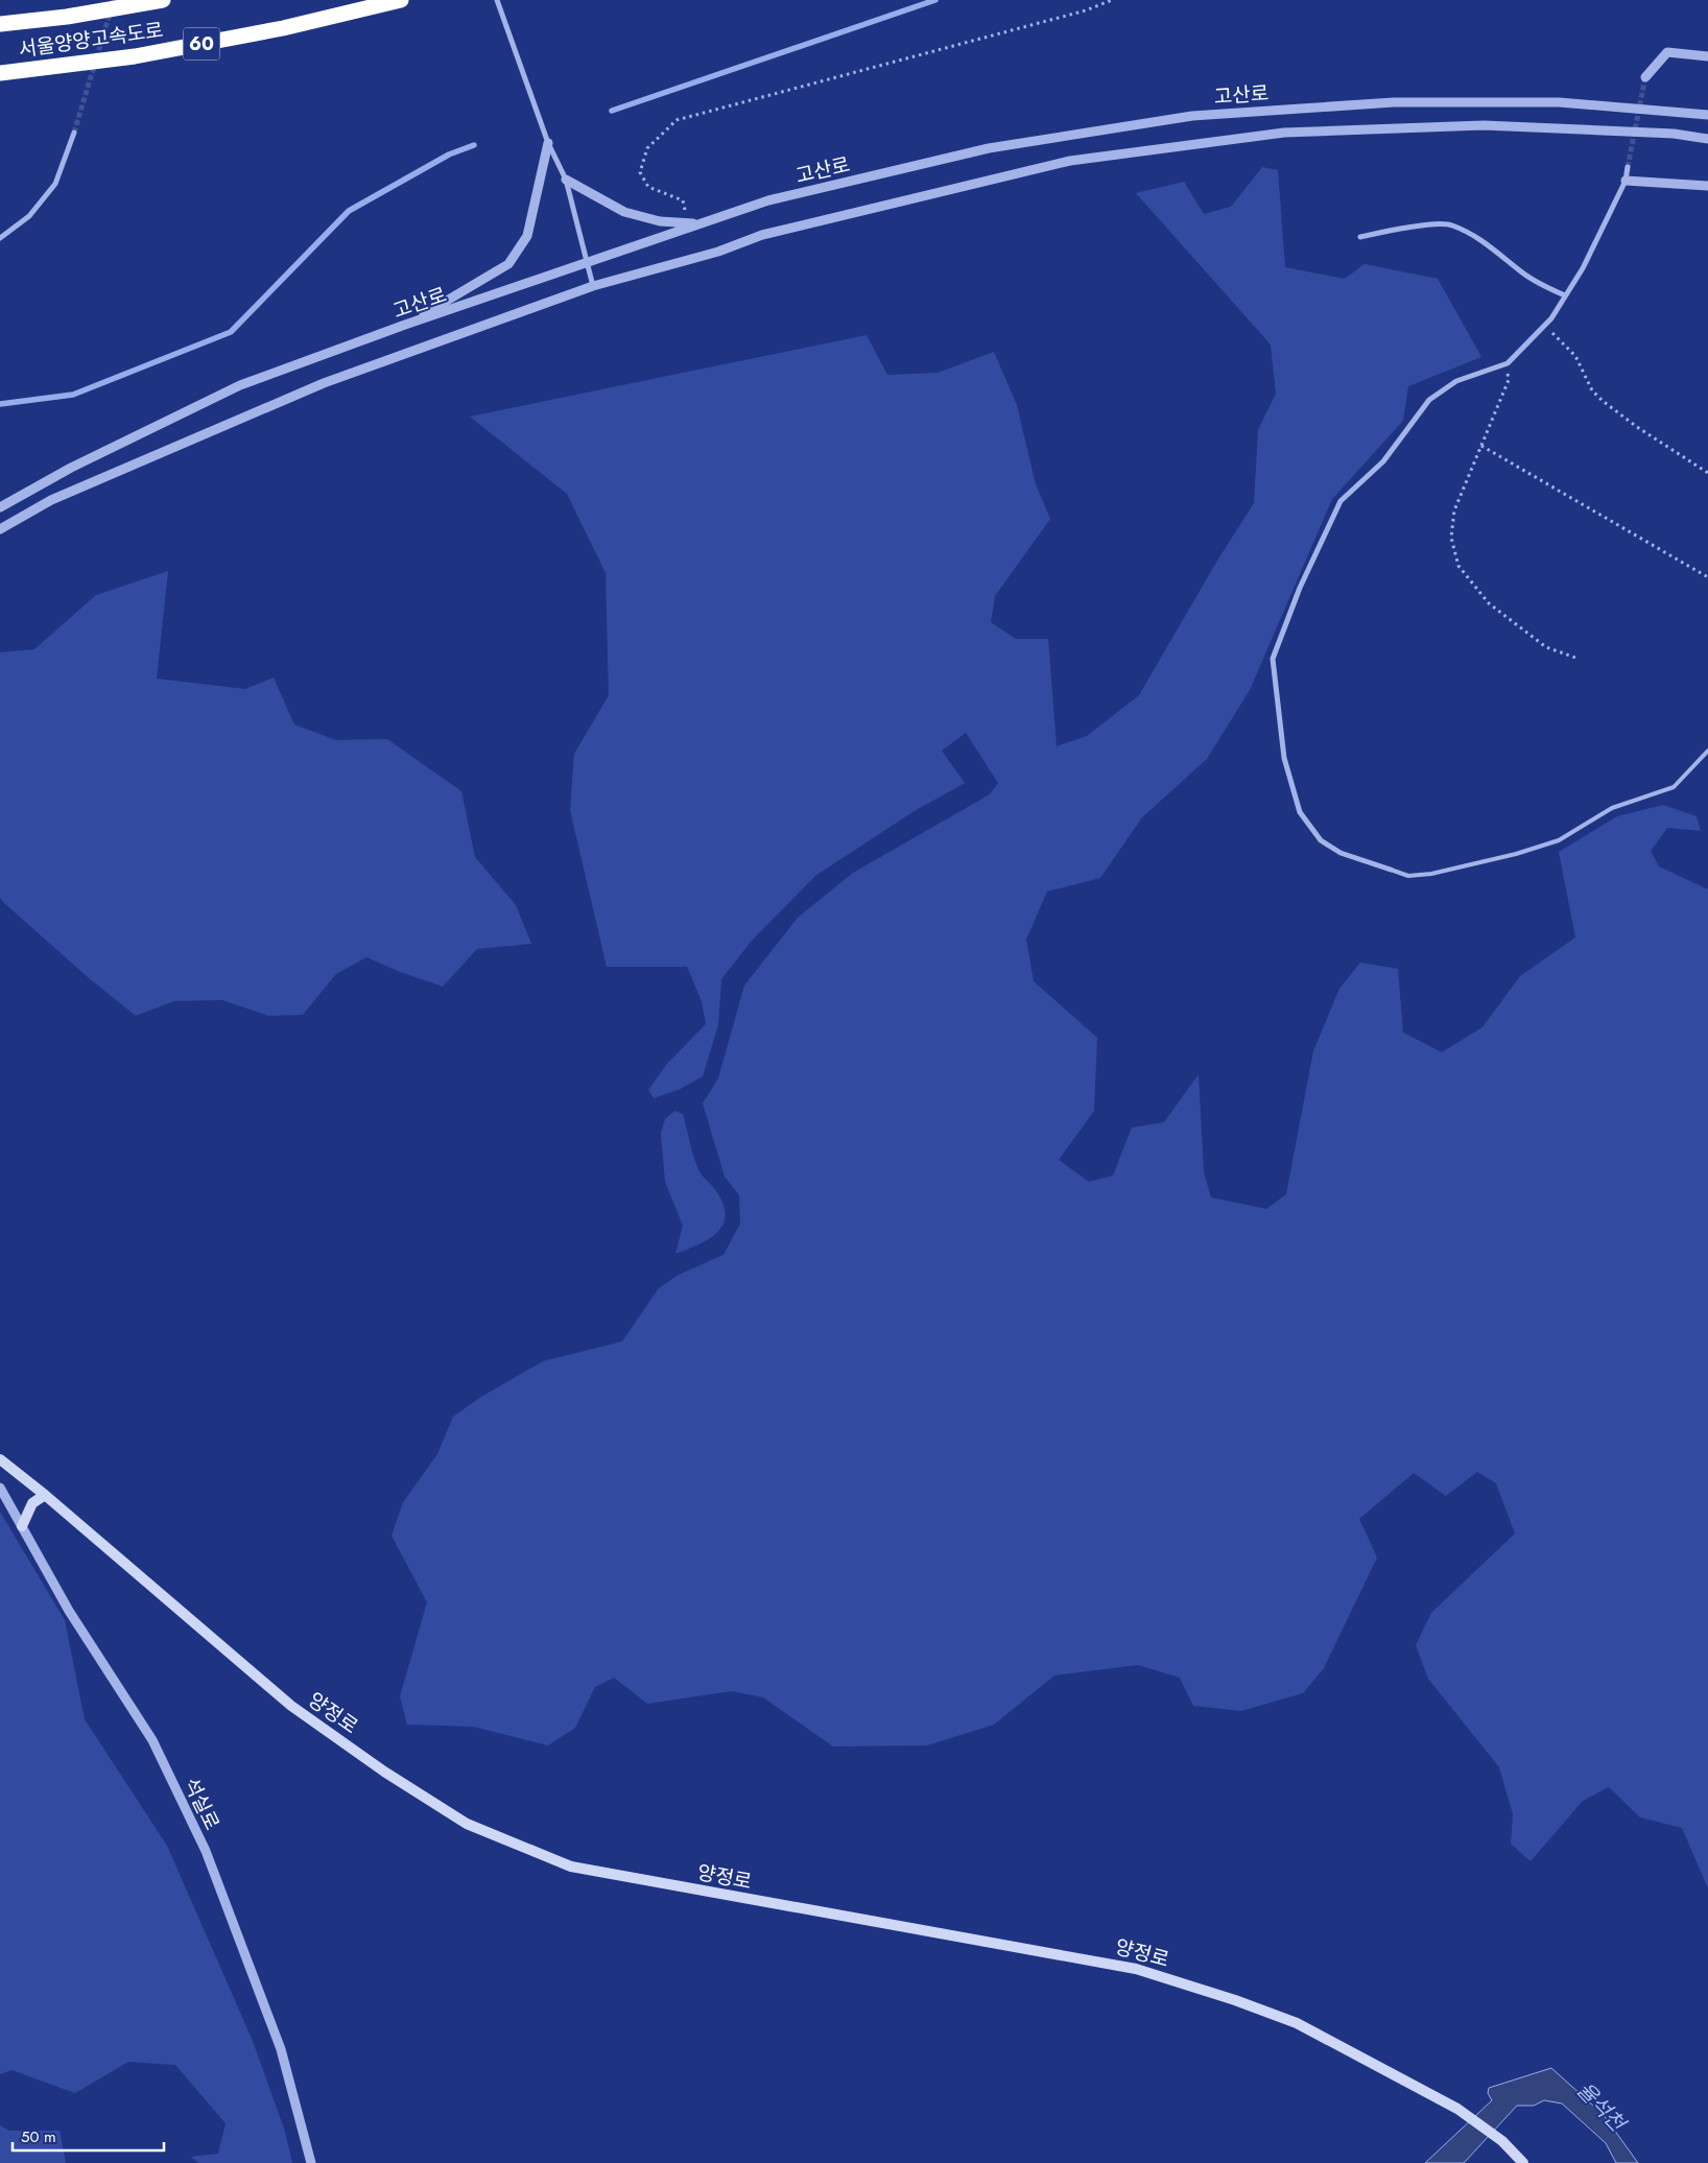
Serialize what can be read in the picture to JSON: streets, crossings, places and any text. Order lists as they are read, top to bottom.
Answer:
{
  "streets": {
    "highway": ["서울양양고속도로", "60"],
    "main road": ["양정로"],
    "street": ["고산로", "석실로"]
  },
  "water": ["율석천"],
  "scale_bar": "50 m"
}
